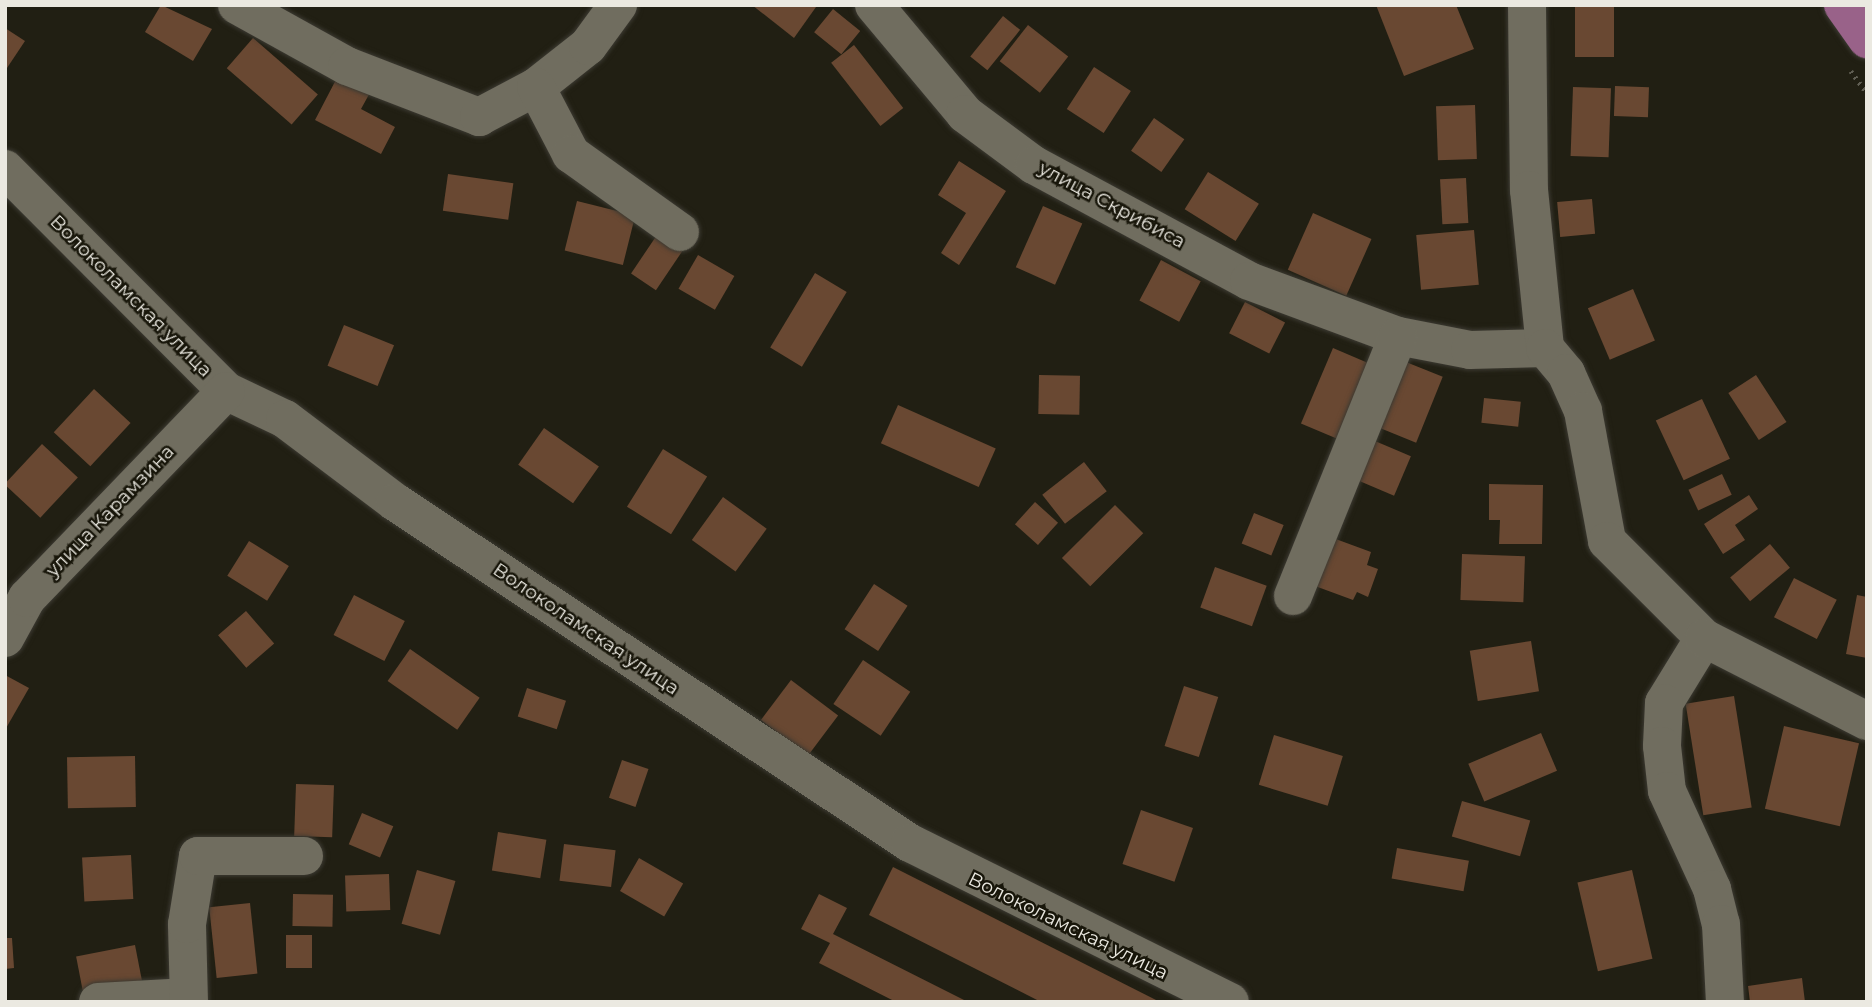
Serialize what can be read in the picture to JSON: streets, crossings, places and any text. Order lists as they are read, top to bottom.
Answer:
{
  "streets": {
    "street": ["улица Скрибиса", "Волоколамская улица", "улица Карамзина"]
  },
  "crossings": [
    ["Волоколамская улица", "улица Карамзина"]
  ]
}
